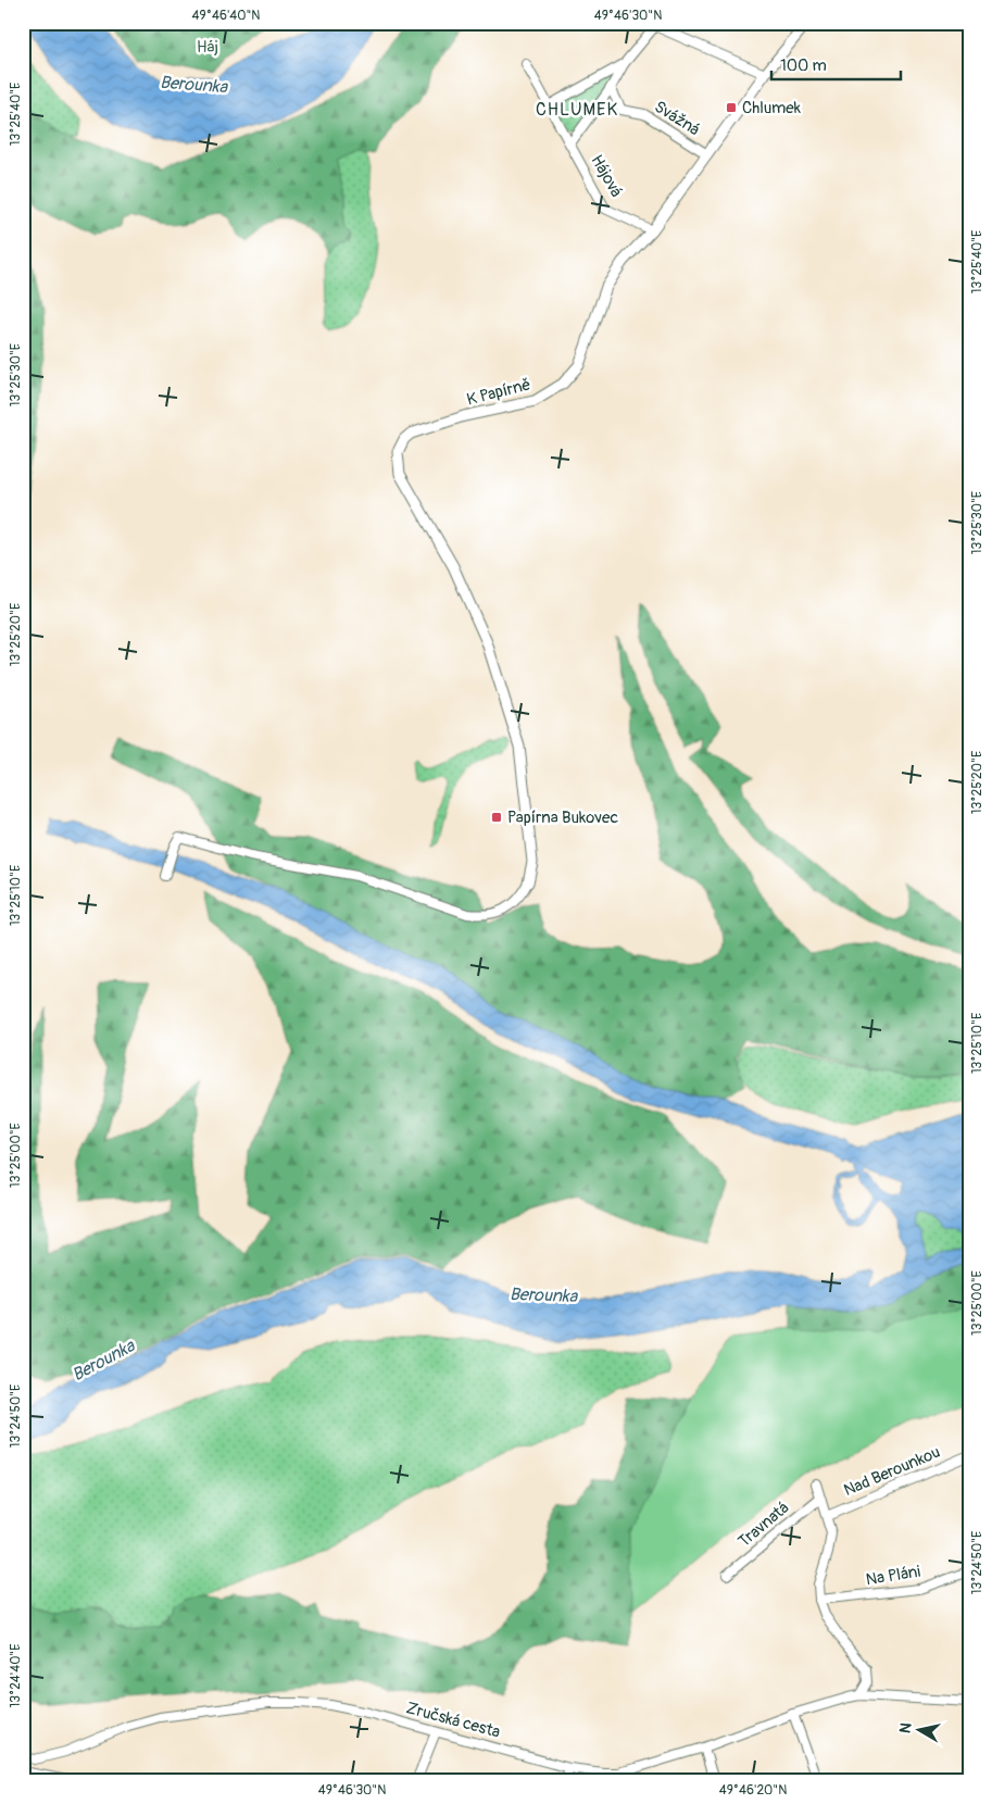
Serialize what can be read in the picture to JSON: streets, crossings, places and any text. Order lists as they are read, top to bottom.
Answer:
{
  "streets": {
    "street": [
      "Svážná",
      "Hájová",
      "K Papírně",
      "Nad Berounkou",
      "Travnatá",
      "Na Pláni",
      "Zručská cesta"
    ]
  },
  "crossings": [
    ["Svážná", "K Papírně"],
    ["Hájová", "K Papírně"]
  ],
  "districts": ["CHLUMEK"],
  "water": ["Berounka"],
  "parks": ["Háj"],
  "places": {
    "transit": ["Chlumek", "Papírna Bukovec"]
  },
  "scale_bar": "100 m",
  "north": "left",
  "coordinates": [
    "49°46'40\"N",
    "49°46'30\"N",
    "13°25'40\"E",
    "13°25'30\"E",
    "13°25'20\"E",
    "13°25'10\"E",
    "13°25'00\"E",
    "13°24'50\"E",
    "13°24'40\"E",
    "49°46'20\"N"
  ]
}
